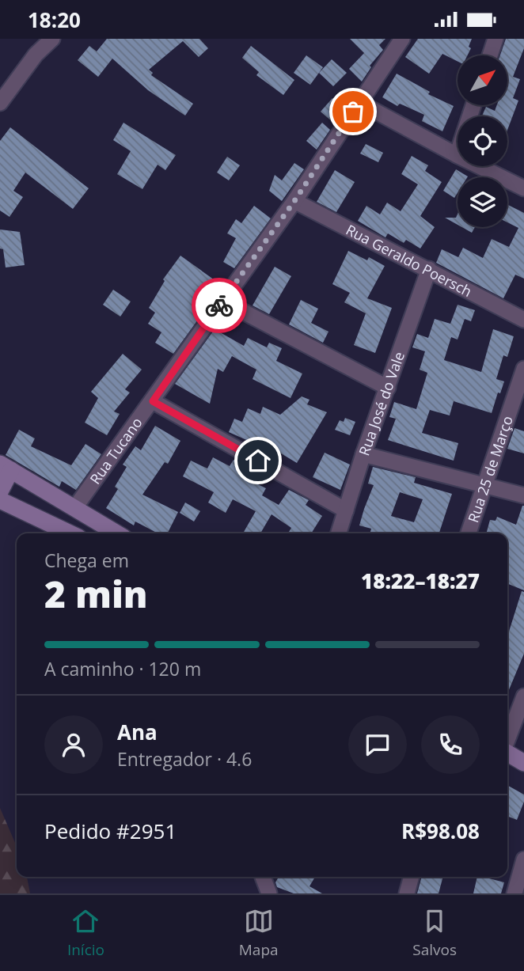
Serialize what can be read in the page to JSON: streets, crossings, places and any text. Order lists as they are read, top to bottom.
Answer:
{
  "streets": {
    "street": [
      "Rua Geraldo Poersch",
      "Rua José do Vale",
      "Rua Tucano",
      "Rua 25 de Março"
    ]
  },
  "crossings": [
    ["Rua Geraldo Poersch", "Rua José do Vale"],
    ["Rua Geraldo Poersch", "Rua Tucano"]
  ],
  "north": "top right",
  "page": {
    "status": "18:20",
    "heading": ["2 min", "Chega em", "18:22–18:27"],
    "panel": [
      "Ana",
      "Entregador · 4.6",
      "Pedido #2951",
      "R$98.08"
    ],
    "bar": "A caminho · 120 m",
    "tabs": ["Início", "Mapa", "Salvos"]
  }
}
